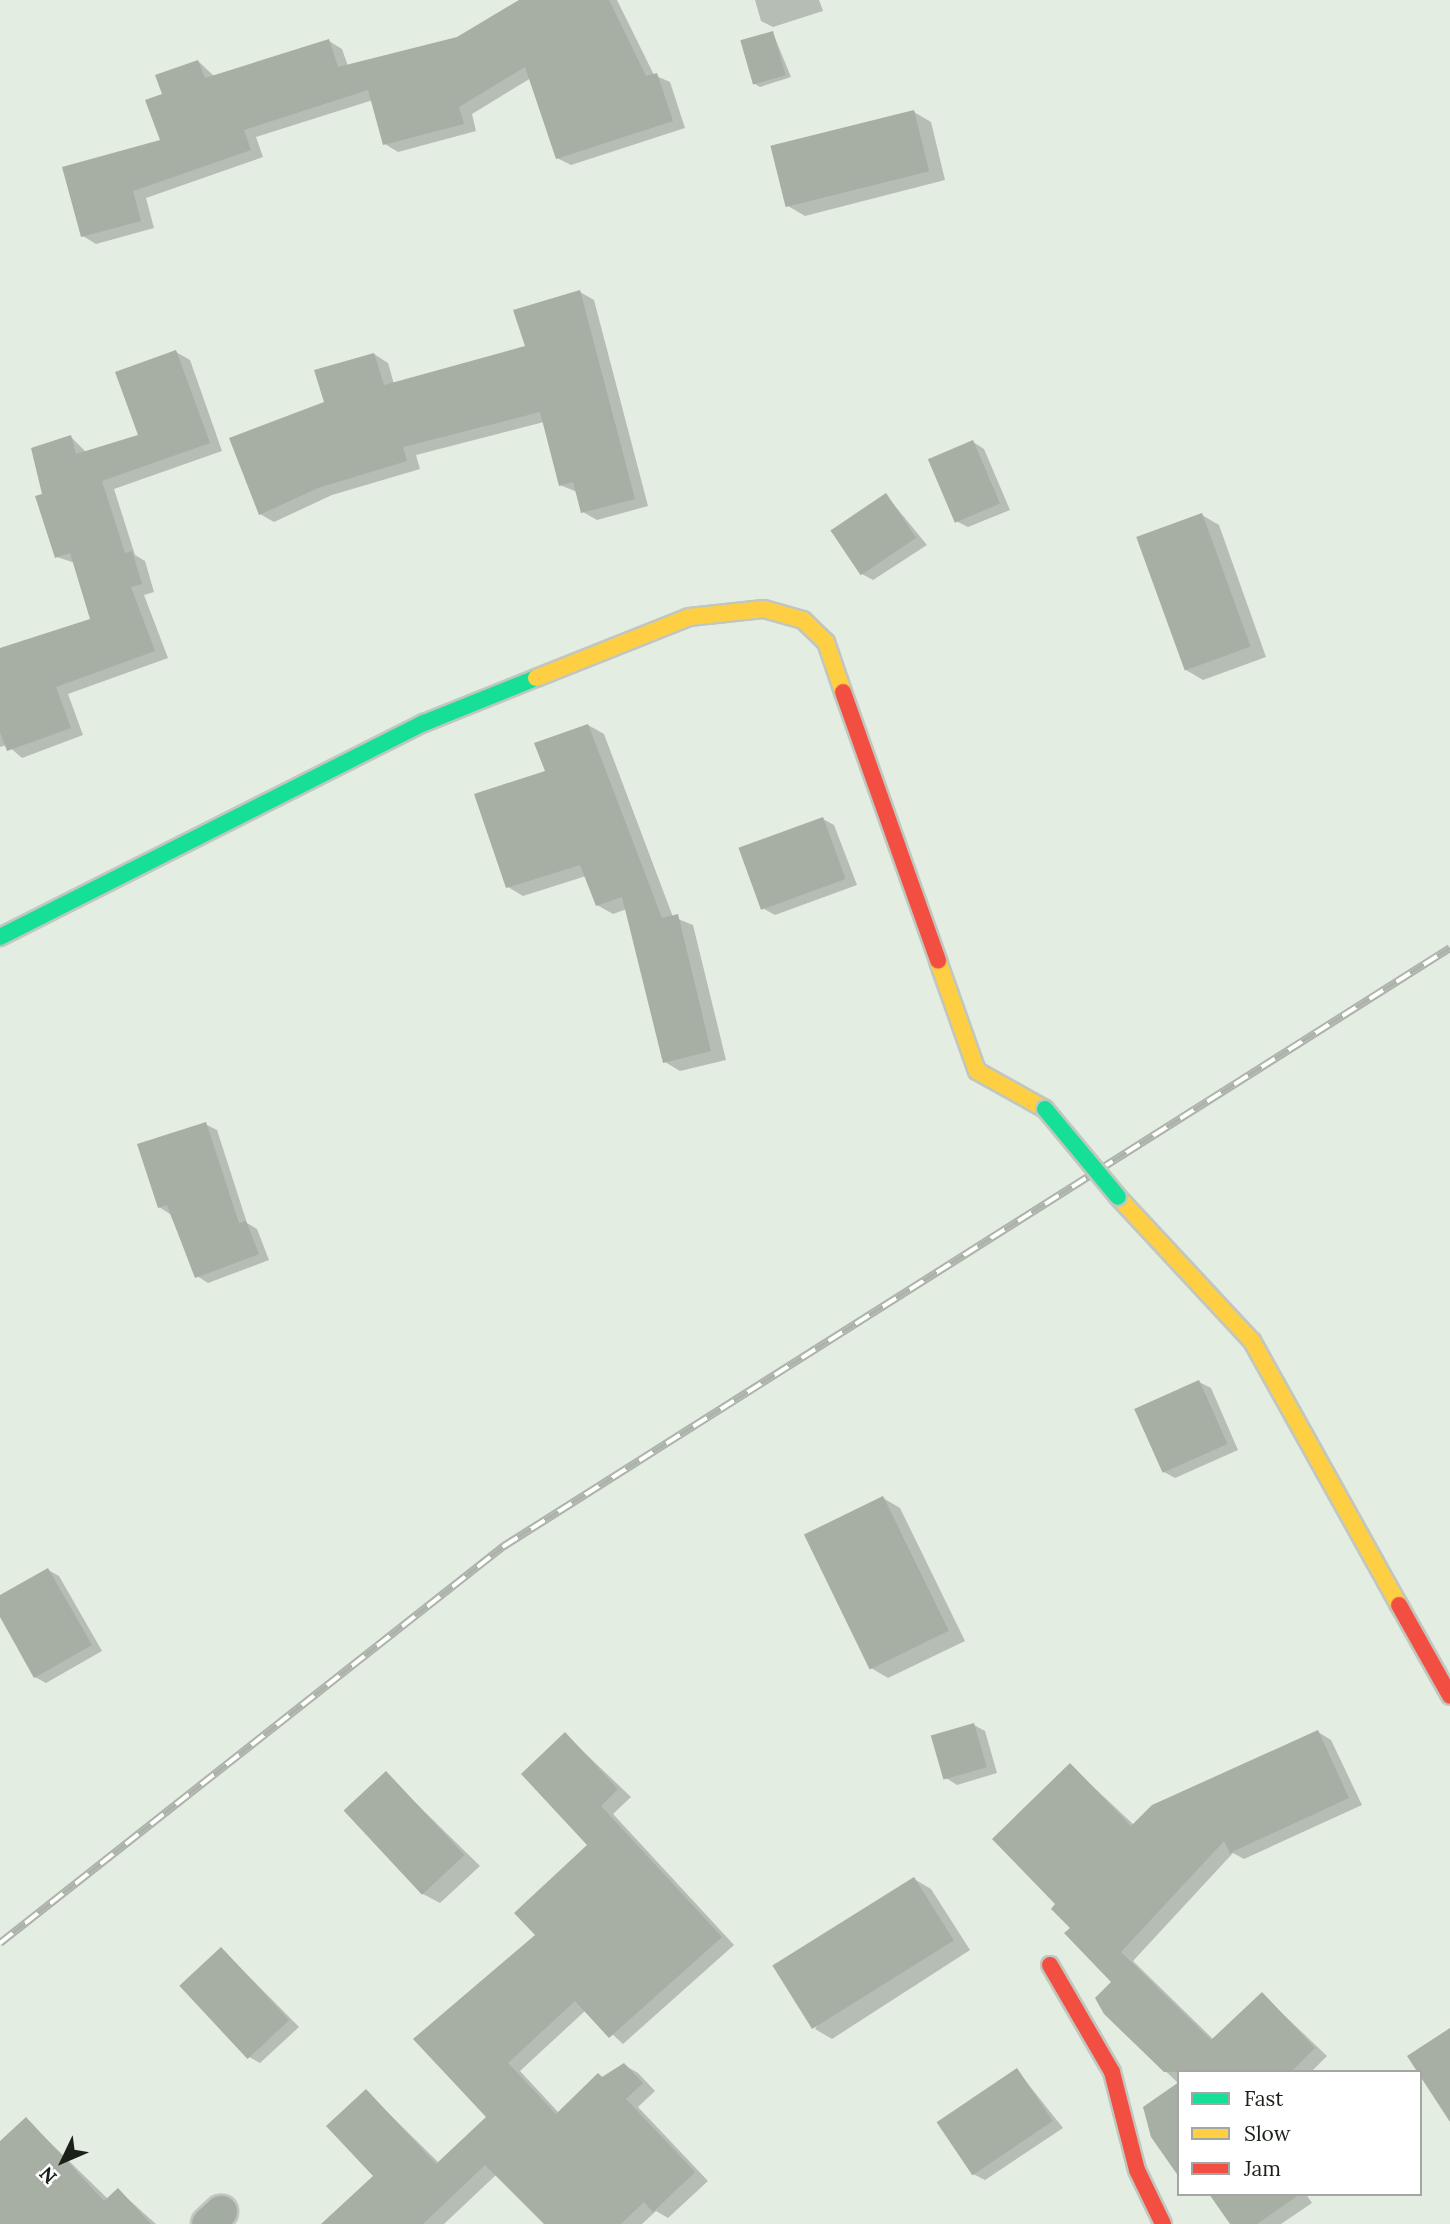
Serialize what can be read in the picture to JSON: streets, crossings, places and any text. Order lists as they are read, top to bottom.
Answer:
{
  "legend": ["Fast", "Slow", "Jam"],
  "north": "bottom left"
}
